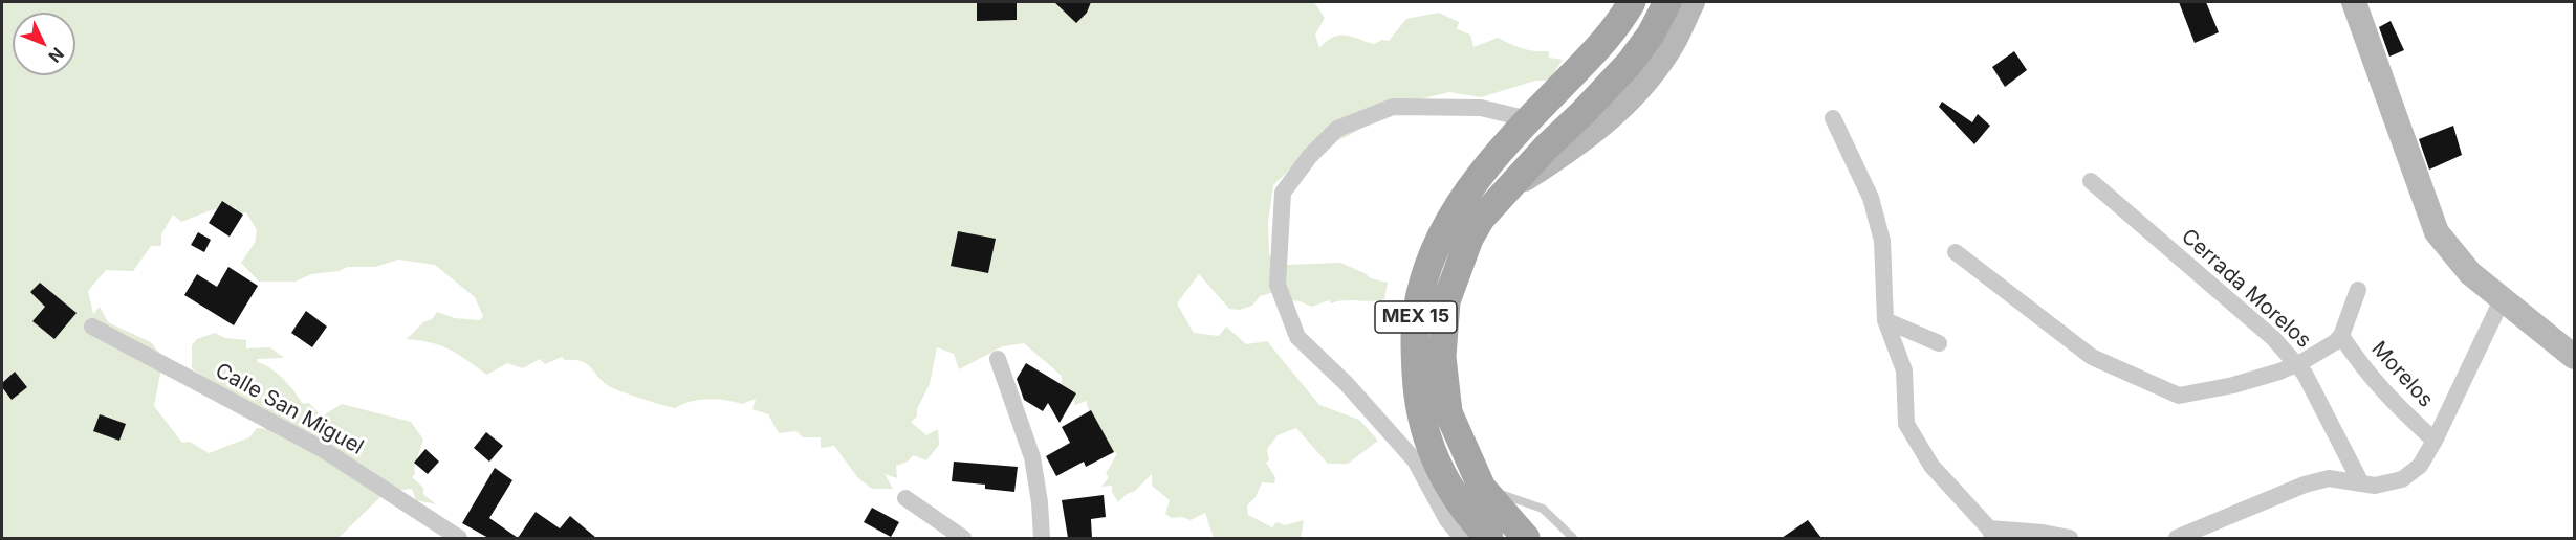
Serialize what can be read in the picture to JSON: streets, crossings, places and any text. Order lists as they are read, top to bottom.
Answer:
{
  "streets": {
    "main road": ["MEX 15"],
    "street": ["Cerrada Morelos", "Morelos", "Calle San Miguel"]
  },
  "north": "bottom right"
}
